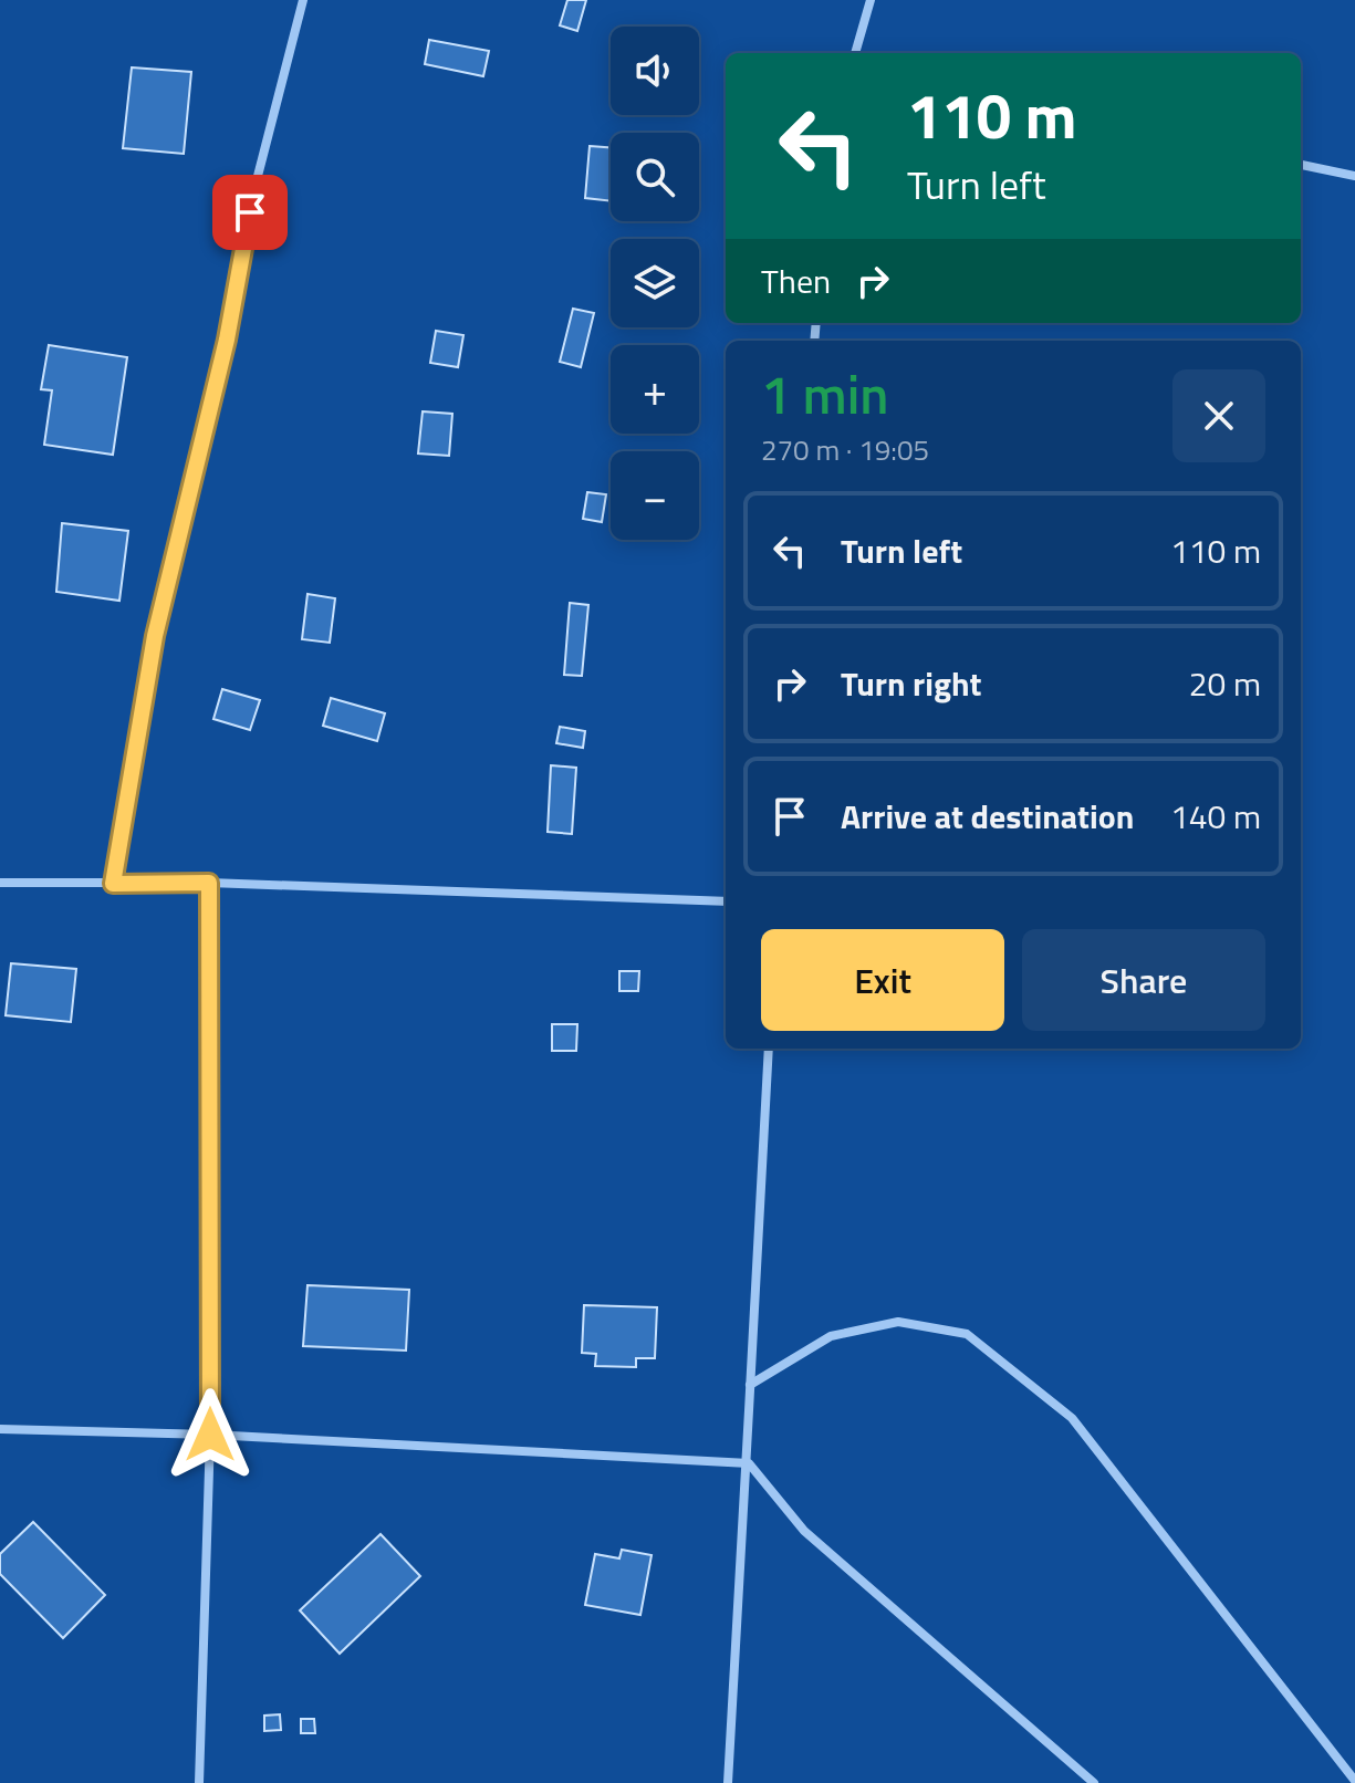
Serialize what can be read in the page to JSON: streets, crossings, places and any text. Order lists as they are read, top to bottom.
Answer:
{
  "page": {
    "map_buttons": ["+", "−"],
    "turn": ["110 m", "Turn left"],
    "then": "Then",
    "heading": ["1 min", "270 m · 19:05"],
    "list": [
      {
        "name": "Turn left",
        "value": "110 m"
      },
      {
        "name": "Turn right",
        "value": "20 m"
      },
      {
        "name": "Arrive at destination",
        "value": "140 m"
      }
    ],
    "buttons": ["Exit", "Share"]
  }
}
